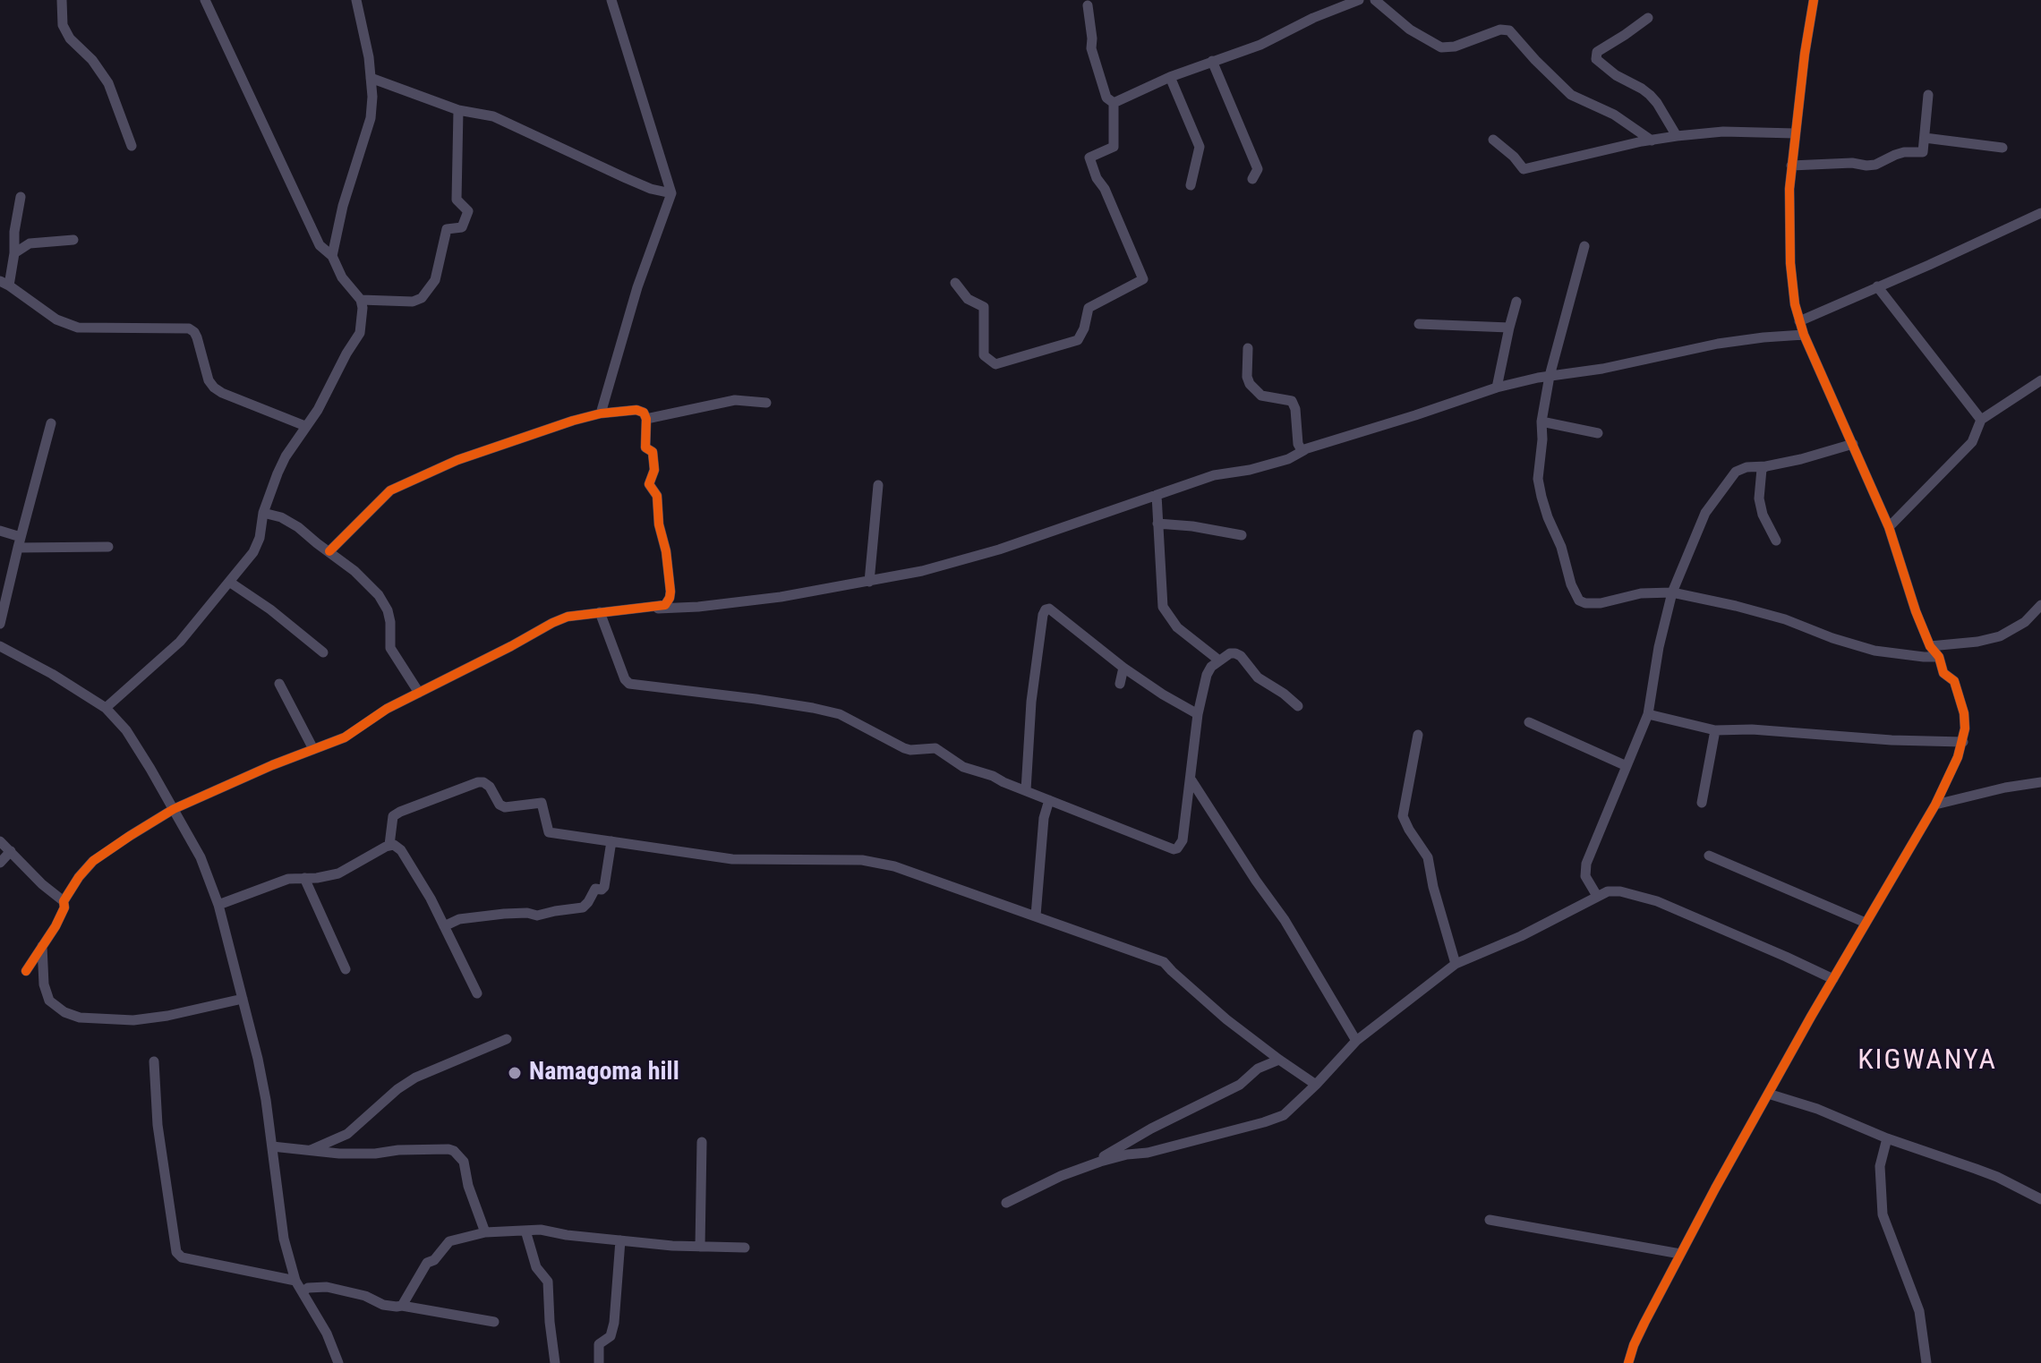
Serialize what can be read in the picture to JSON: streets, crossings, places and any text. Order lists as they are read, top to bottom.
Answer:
{
  "districts": ["KIGWANYA"],
  "places": ["Namagoma hill"]
}
